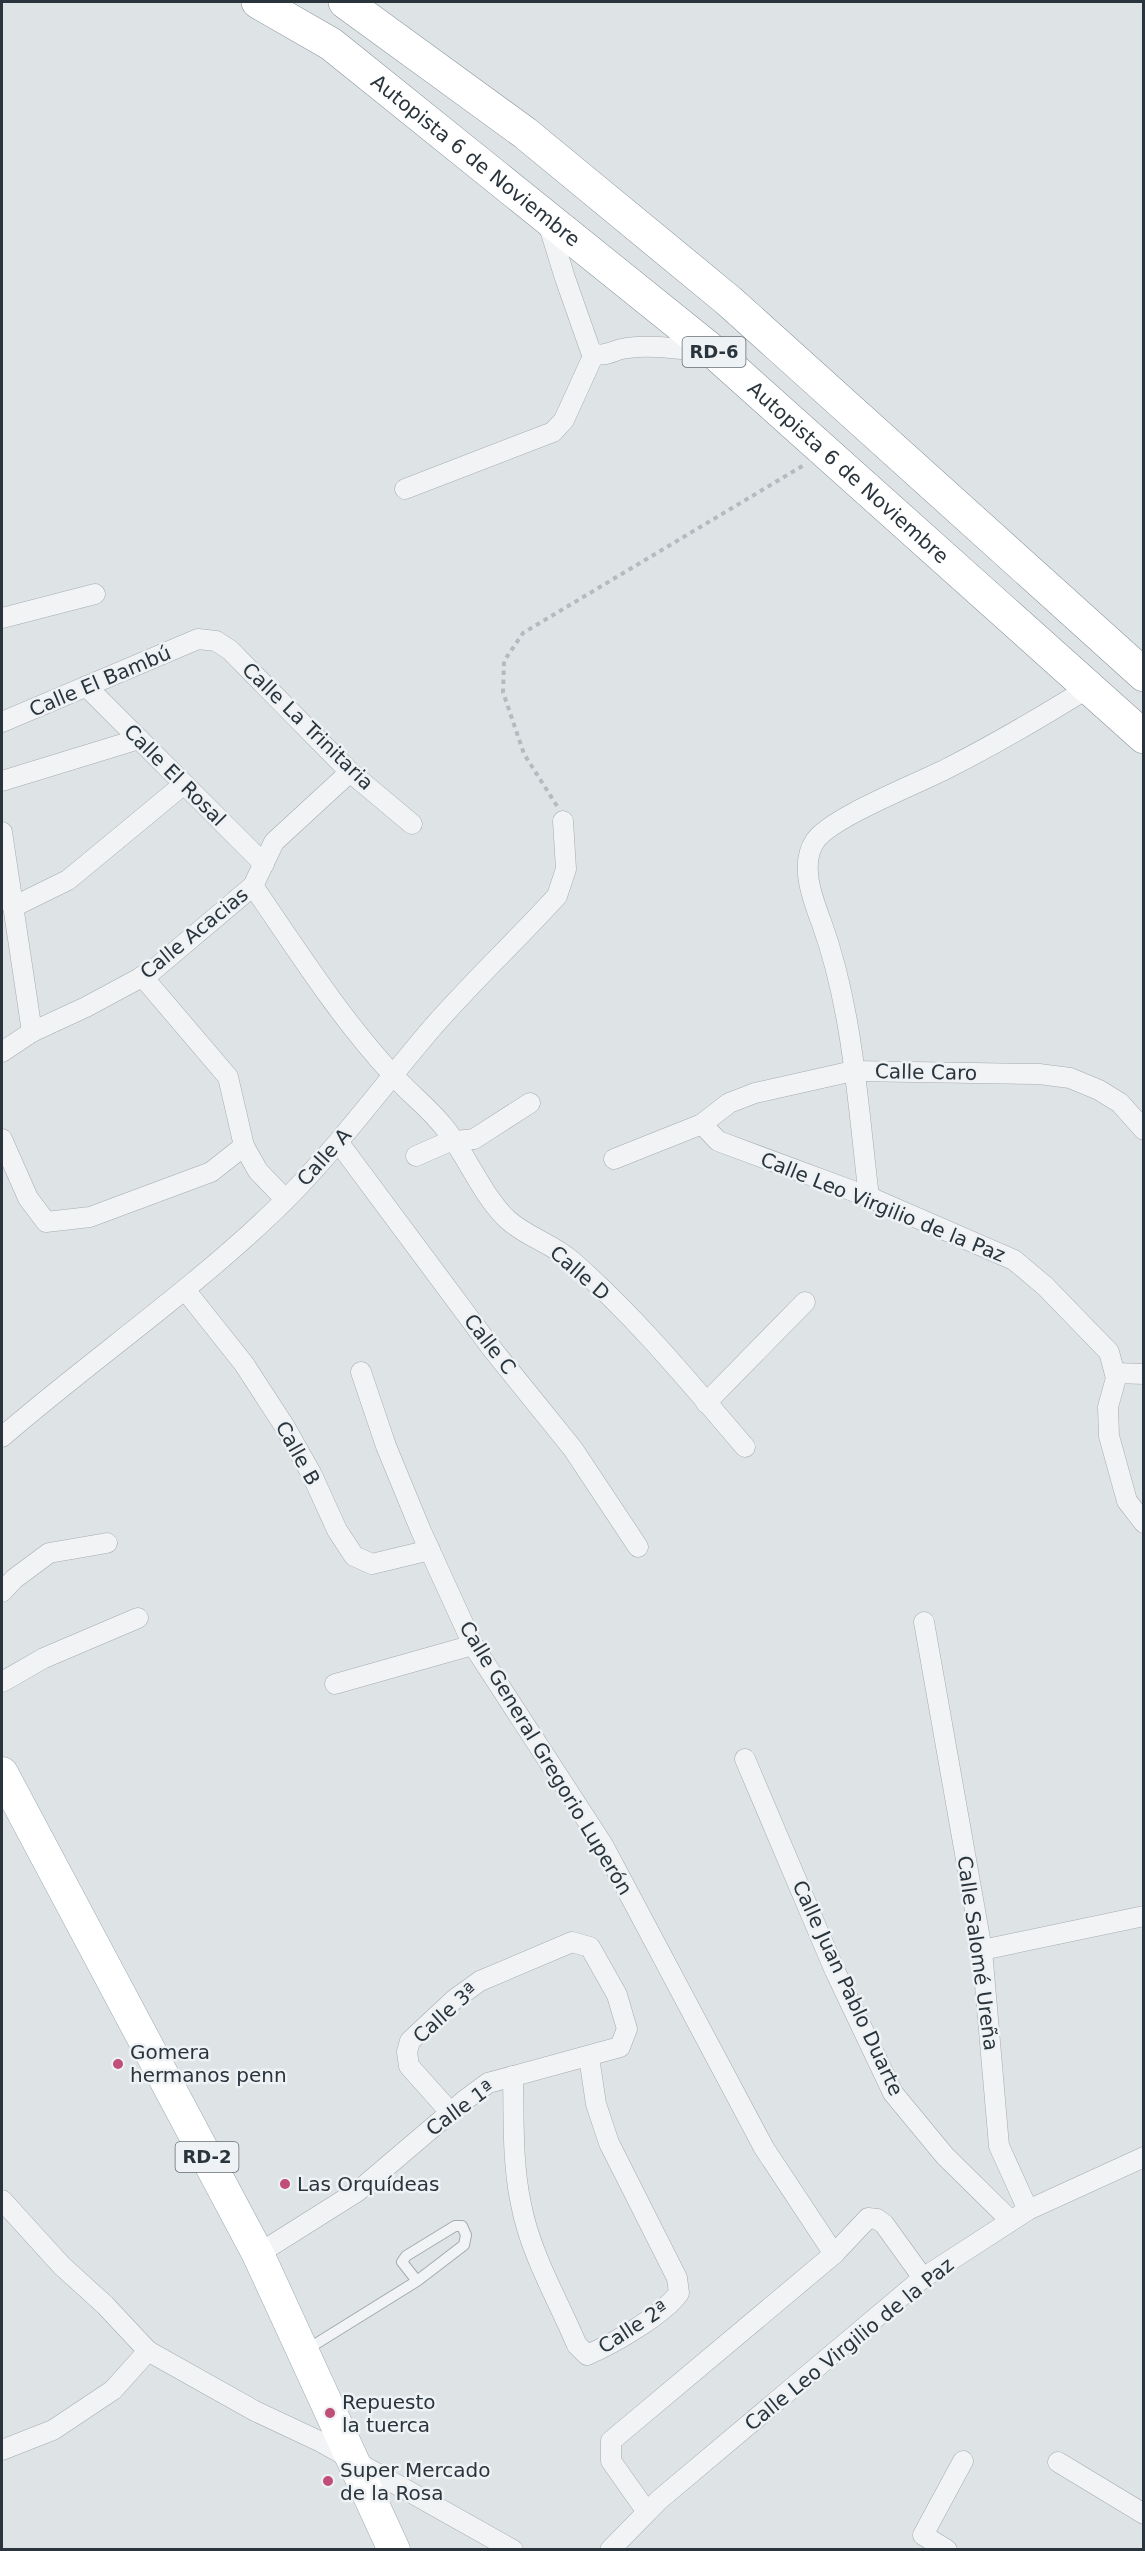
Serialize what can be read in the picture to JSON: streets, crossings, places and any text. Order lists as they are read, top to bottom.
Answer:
{
  "streets": {
    "highway": ["Autopista 6 de Noviembre", "RD-6"],
    "main road": ["RD-2"],
    "street": [
      "Calle El Bambú",
      "Calle La Trinitaria",
      "Calle El Rosal",
      "Calle Acacias",
      "Calle Caro",
      "Calle A",
      "Calle Leo Virgilio de la Paz",
      "Calle D",
      "Calle C",
      "Calle B",
      "Calle General Gregorio Luperón",
      "Calle Salomé Ureña",
      "Calle Juan Pablo Duarte",
      "Calle 3ª",
      "Calle 1ª",
      "Calle 2ª"
    ]
  },
  "crossings": [
    ["Calle El Bambú", "Calle La Trinitaria"],
    ["Calle El Bambú", "Calle El Rosal"],
    ["Calle La Trinitaria", "Calle Acacias"],
    ["Calle El Rosal", "Calle Acacias"],
    ["Calle Acacias", "Calle D"],
    ["Calle Caro", "Calle Leo Virgilio de la Paz"],
    ["Calle A", "Calle D"],
    ["Calle A", "Calle C"],
    ["Calle A", "Calle B"],
    ["Calle Leo Virgilio de la Paz", "Calle Salomé Ureña"],
    ["Calle Leo Virgilio de la Paz", "Calle Juan Pablo Duarte"],
    ["Calle B", "Calle General Gregorio Luperón"],
    ["Calle 3ª", "Calle 1ª"],
    ["Calle 1ª", "RD-2"],
    ["Calle 1ª", "Calle 2ª"]
  ],
  "places": [
    "Gomera hermanos penn",
    "Las Orquídeas",
    "Repuesto la tuerca",
    "Super Mercado de la Rosa"
  ]
}
